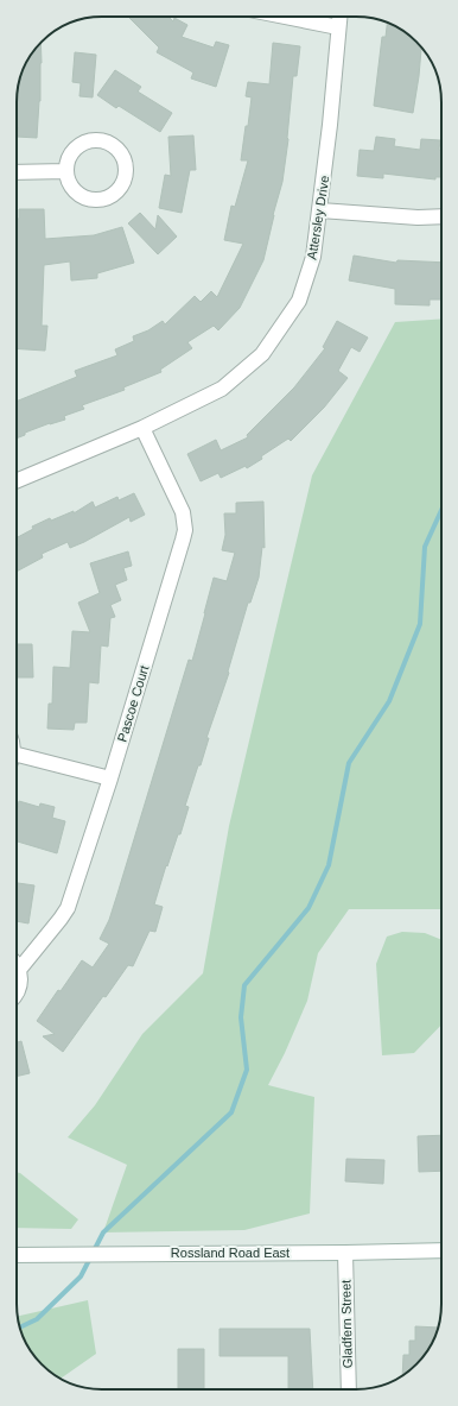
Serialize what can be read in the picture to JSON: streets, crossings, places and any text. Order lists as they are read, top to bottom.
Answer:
{
  "streets": {
    "street": [
      "Attersley Drive",
      "Pascoe Court",
      "Rossland Road East",
      "Gladfern Street"
    ]
  },
  "crossings": [
    ["Attersley Drive", "Pascoe Court"],
    ["Rossland Road East", "Gladfern Street"]
  ]
}
